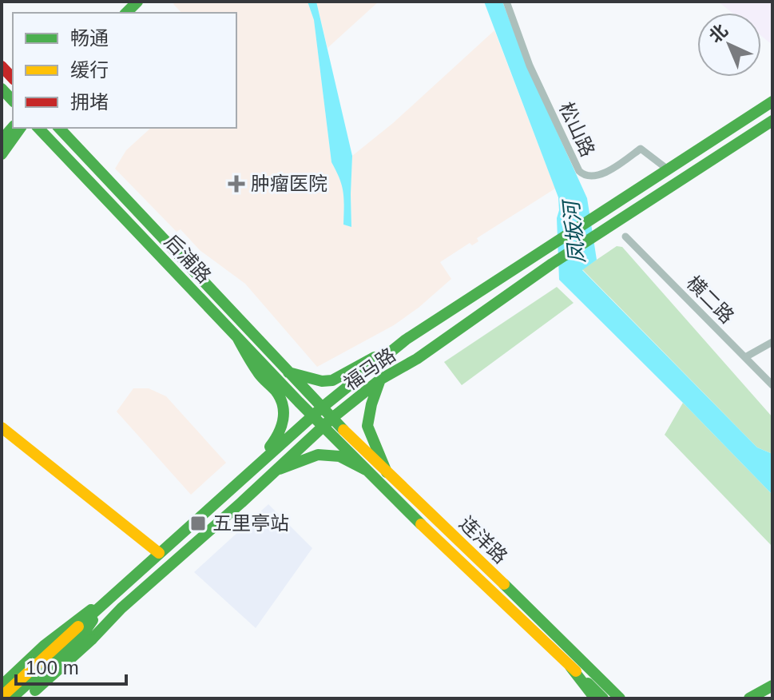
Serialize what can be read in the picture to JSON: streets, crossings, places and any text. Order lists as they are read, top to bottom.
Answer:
{
  "streets": {
    "main road": ["后浦路", "福马路", "连洋路"],
    "street": ["松山路", "横二路"]
  },
  "crossings": [
    ["松山路", "福马路"],
    ["后浦路", "福马路"],
    ["后浦路", "连洋路"],
    ["福马路", "连洋路"]
  ],
  "water": ["凤坂河"],
  "places": {
    "health": ["肿瘤医院"],
    "transit": ["五里亭站"]
  },
  "legend": ["畅通", "缓行", "拥堵"],
  "scale_bar": "100 m",
  "north": "top left"
}
